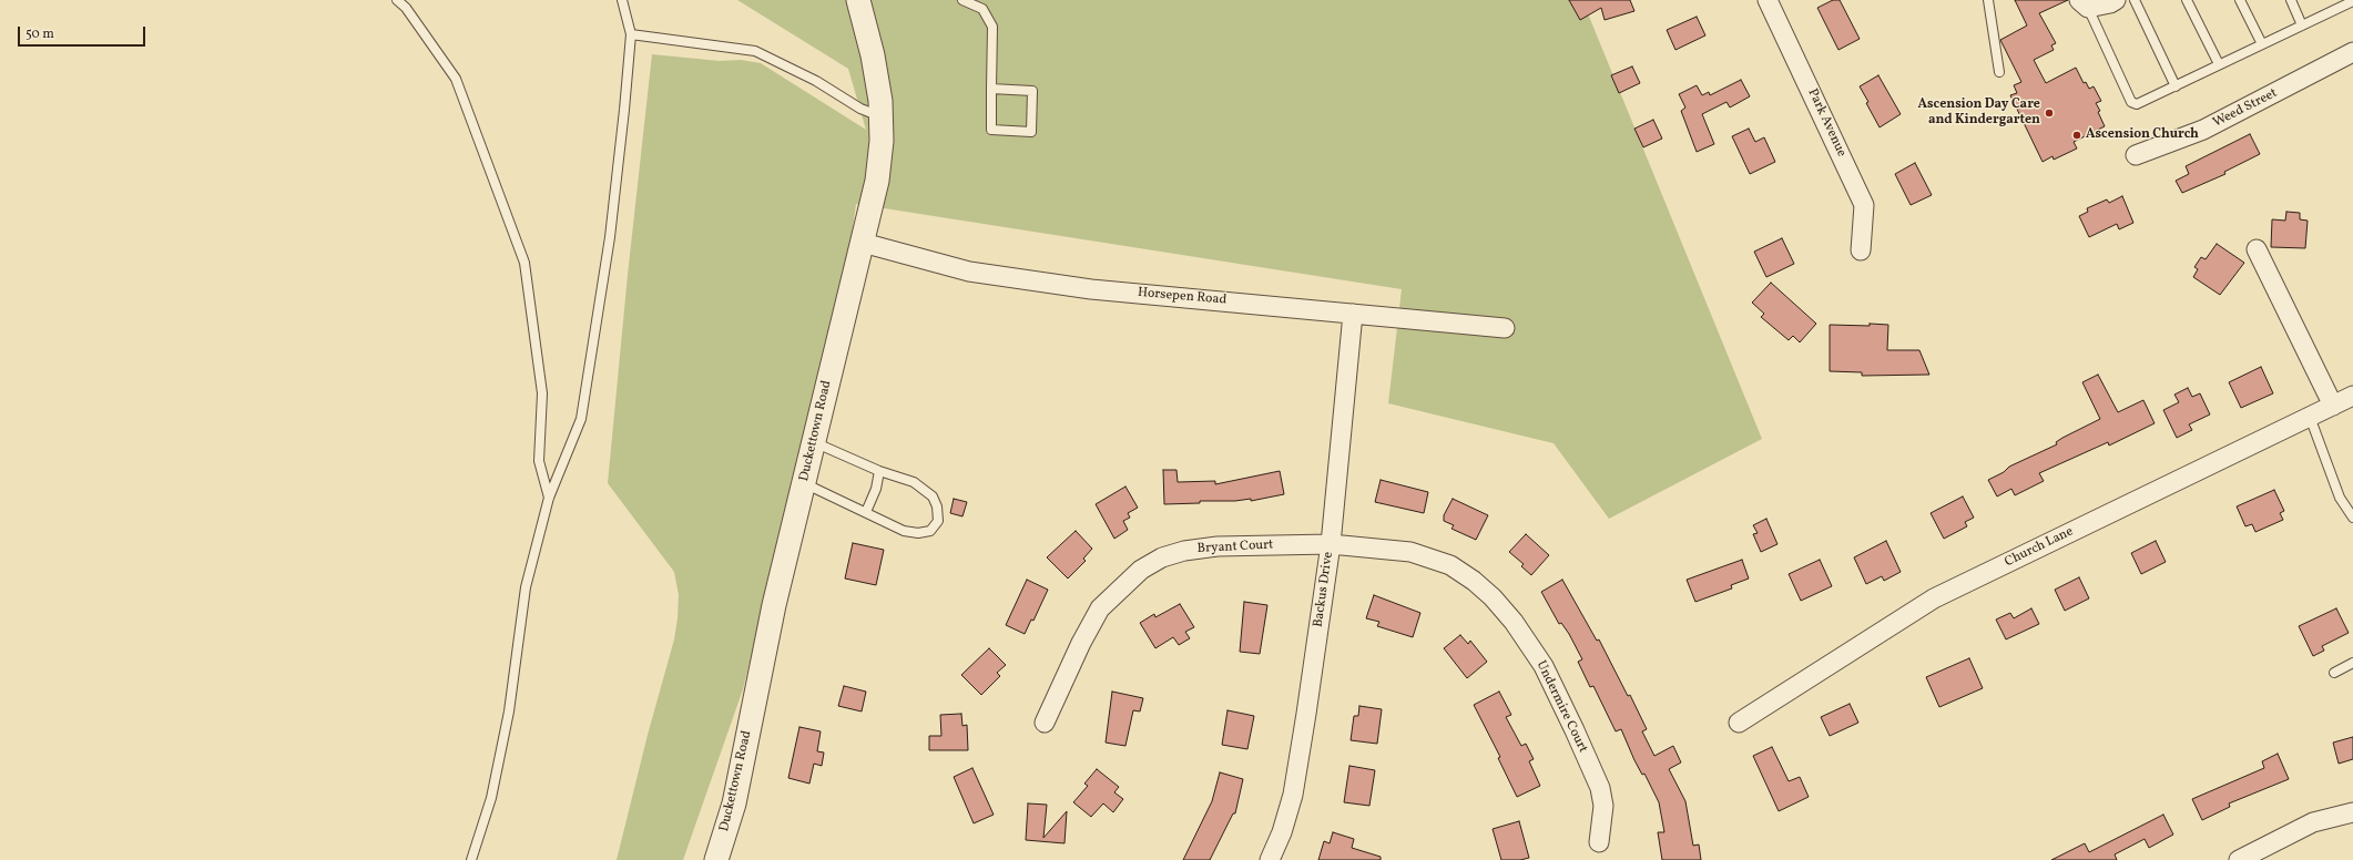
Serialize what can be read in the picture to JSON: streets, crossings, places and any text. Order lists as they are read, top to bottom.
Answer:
{
  "streets": {
    "street": [
      "Weed Street",
      "Park Avenue",
      "Horsepen Road",
      "Duckettown Road",
      "Bryant Court",
      "Church Lane",
      "Backus Drive",
      "Undermire Court"
    ]
  },
  "crossings": [
    ["Horsepen Road", "Duckettown Road"],
    ["Horsepen Road", "Backus Drive"],
    ["Bryant Court", "Backus Drive"],
    ["Bryant Court", "Undermire Court"],
    ["Backus Drive", "Undermire Court"]
  ],
  "places": ["Ascension Day Care and Kindergarten", "Ascension Church"],
  "scale_bar": "50 m"
}
